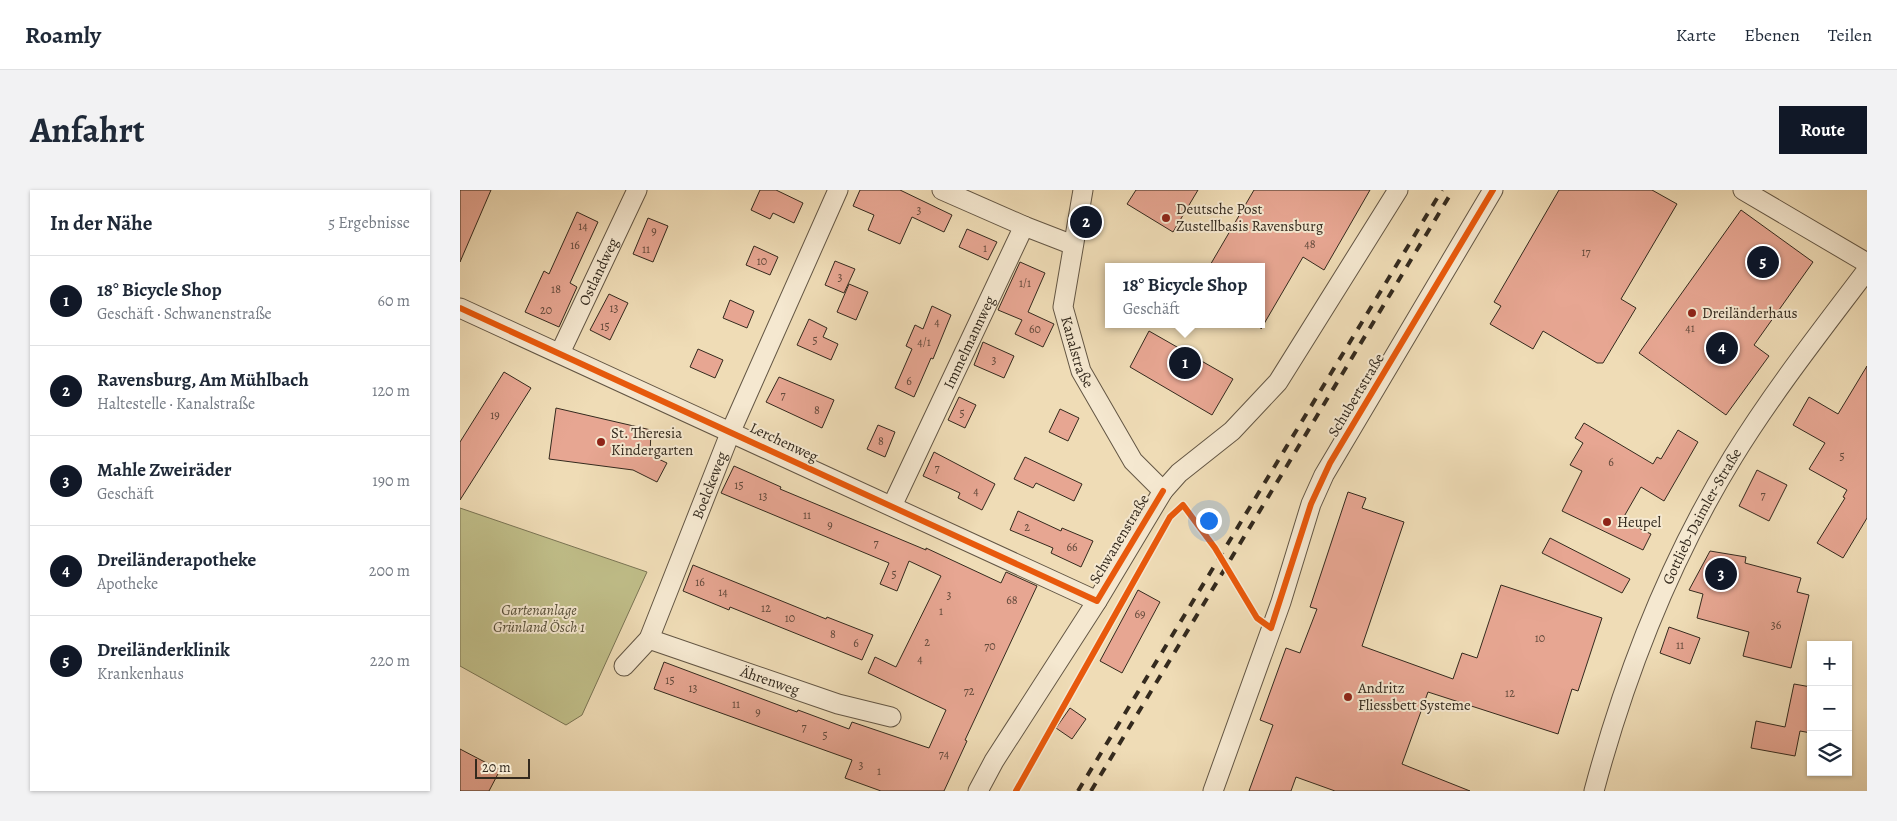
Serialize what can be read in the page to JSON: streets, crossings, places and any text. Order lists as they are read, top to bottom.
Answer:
{
  "streets": {
    "street": [
      "Ostlandweg",
      "Immelmannweg",
      "Kanalstraße",
      "Schubertstraße",
      "Lerchenweg",
      "Boelckeweg",
      "Gottlieb-Daimler-Straße",
      "Schwanenstraße",
      "Ährenweg"
    ]
  },
  "crossings": [
    ["Ostlandweg", "Lerchenweg"],
    ["Immelmannweg", "Lerchenweg"],
    ["Kanalstraße", "Schwanenstraße"],
    ["Lerchenweg", "Boelckeweg"],
    ["Lerchenweg", "Schwanenstraße"],
    ["Boelckeweg", "Ährenweg"]
  ],
  "parks": ["Gartenanlage Grünland Ösch 1"],
  "places": [
    "Deutsche Post Zustellbasis Ravensburg",
    "Dreiländerhaus",
    "St. Theresia Kindergarten",
    "Heupel",
    "Andritz Fliessbett Systeme"
  ],
  "house_numbers": [
    "3",
    "14",
    "9",
    "48",
    "16",
    "1",
    "11",
    "17",
    "10",
    "3",
    "1/1",
    "18",
    "13",
    "20",
    "4",
    "15",
    "41",
    "60",
    "5",
    "4/1",
    "3",
    "6",
    "7",
    "8",
    "5",
    "19",
    "8",
    "5",
    "6",
    "7",
    "15",
    "4",
    "7",
    "13",
    "11",
    "9",
    "2",
    "7",
    "66",
    "5",
    "16",
    "14",
    "3",
    "68",
    "12",
    "1",
    "69",
    "10",
    "36",
    "8",
    "10",
    "2",
    "6",
    "11",
    "70",
    "4",
    "15",
    "13",
    "72",
    "12",
    "11",
    "9",
    "7",
    "5",
    "74",
    "3",
    "1"
  ],
  "scale_bar": "20 m",
  "page": {
    "header": "Roamly",
    "nav": ["Karte", "Ebenen", "Teilen"],
    "title": "Anfahrt",
    "buttons": "Route",
    "heading": ["In der Nähe", "5 Ergebnisse"],
    "pins": [
      "2",
      "5",
      "4",
      "1",
      "3"
    ],
    "list": [
      {
        "mark": "1",
        "name": "18° Bicycle Shop",
        "note": "Geschäft · Schwanenstraße",
        "value": "60 m"
      },
      {
        "mark": "2",
        "name": "Ravensburg, Am Mühlbach",
        "note": "Haltestelle · Kanalstraße",
        "value": "120 m"
      },
      {
        "mark": "3",
        "name": "Mahle Zweiräder",
        "note": "Geschäft",
        "value": "190 m"
      },
      {
        "mark": "4",
        "name": "Dreiländerapotheke",
        "note": "Apotheke",
        "value": "200 m"
      },
      {
        "mark": "5",
        "name": "Dreiländerklinik",
        "note": "Krankenhaus",
        "value": "220 m"
      }
    ],
    "popup": ["18° Bicycle Shop", "Geschäft"],
    "map_buttons": ["+", "−"],
    "scale": "20 m"
  }
}
